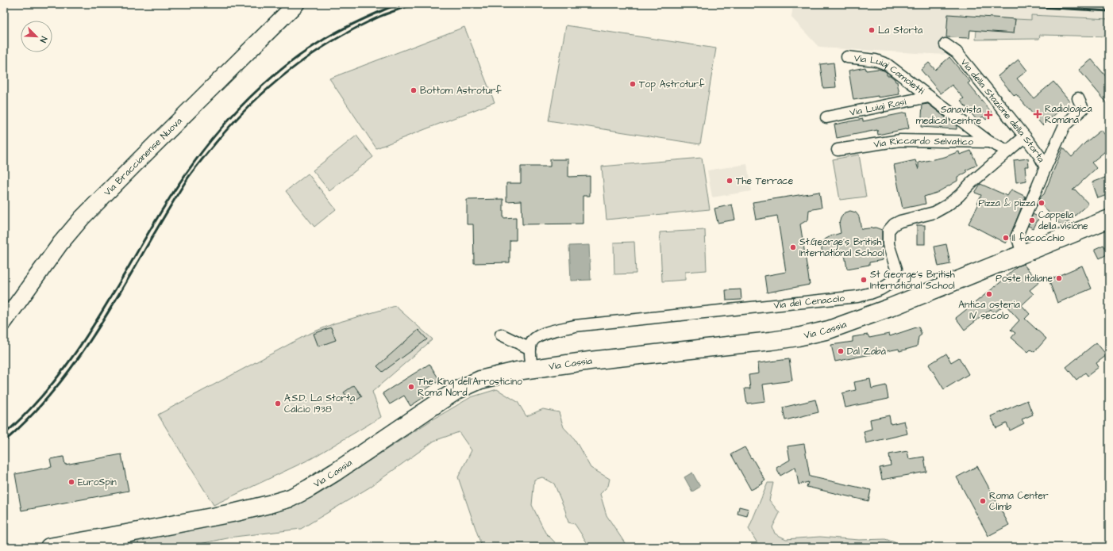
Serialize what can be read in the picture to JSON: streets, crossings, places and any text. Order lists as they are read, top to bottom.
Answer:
{
  "streets": {
    "main road": ["Via Braccianense Nuova", "Via Cassia"],
    "street": [
      "Via Luigi Camoletti",
      "Via Luigi Rasi",
      "Via della Stazione della Storta",
      "Via Riccardo Selvatico",
      "Via del Cenacolo"
    ]
  },
  "crossings": [
    ["Via Luigi Camoletti", "Via Luigi Rasi"],
    ["Via Luigi Camoletti", "Via Riccardo Selvatico"],
    ["Via della Stazione della Storta", "Via del Cenacolo"],
    ["Via della Stazione della Storta", "Via Cassia"],
    ["Via Riccardo Selvatico", "Via del Cenacolo"]
  ],
  "places": {
    "other": [
      "La Storta",
      "Top Astroturf",
      "Bottom Astroturf",
      "The Terrace",
      "Pizza & pizza",
      "Cappella della visione",
      "Il facocchio",
      "St.George's British International School",
      "Poste Italiane",
      "St George's British International School",
      "Antica osteria IV secolo",
      "Dal Zabà",
      "The King dell'Arrosticino Roma Nord",
      "A.S.D. La Storta Calcio 1938",
      "EuroSpin",
      "Roma Center Climb"
    ],
    "health": ["Radiologica Romana", "Sanavista medical centre"]
  },
  "north": "bottom right"
}
